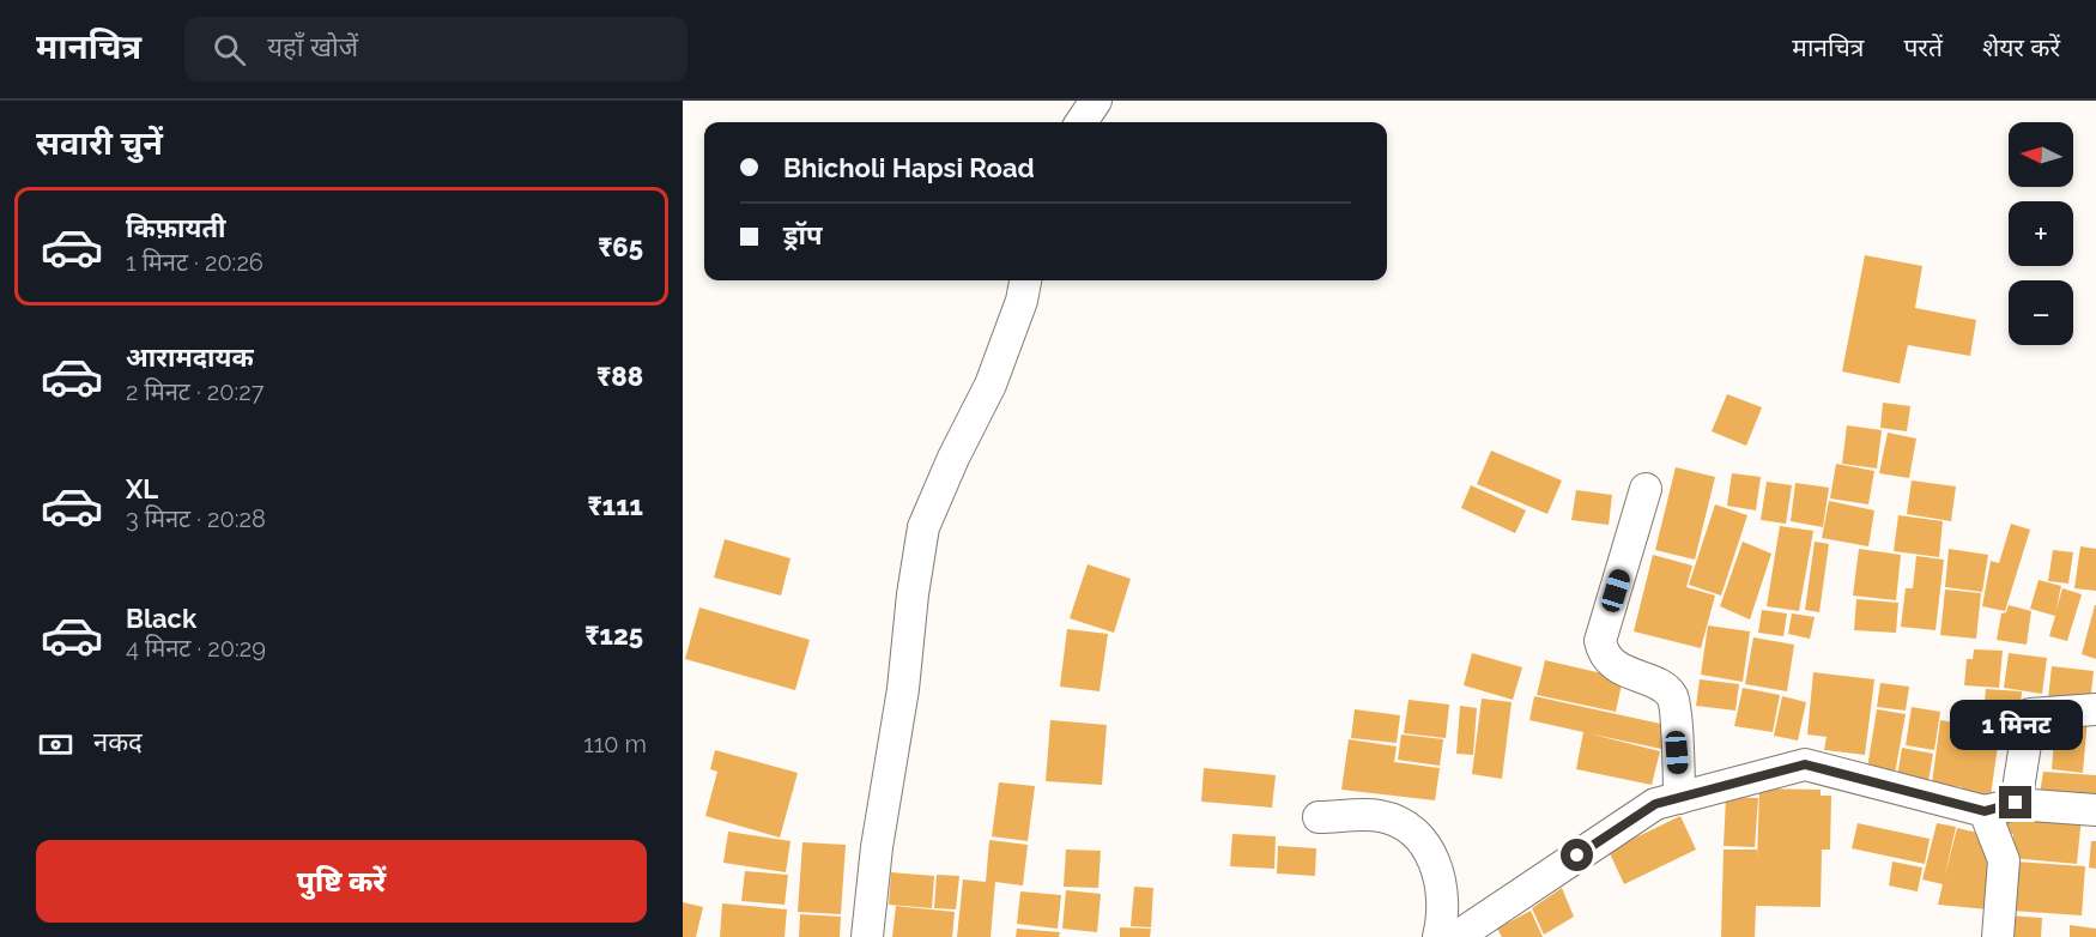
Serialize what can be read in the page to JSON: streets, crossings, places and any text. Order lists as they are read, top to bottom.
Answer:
{
  "north": "left",
  "page": {
    "header": "मानचित्र",
    "search": "यहाँ खोजें",
    "nav": ["मानचित्र", "परतें", "शेयर करें"],
    "heading": "सवारी चुनें",
    "map_buttons": ["+", "−"],
    "banner": ["Bhicholi Hapsi Road", "ड्रॉप"],
    "list": [
      {
        "name": "किफ़ायती",
        "note": "1 मिनट · 20:26",
        "value": "₹65"
      },
      {
        "name": "आरामदायक",
        "note": "2 मिनट · 20:27",
        "value": "₹88"
      },
      {
        "name": "XL",
        "note": "3 मिनट · 20:28",
        "value": "₹111"
      },
      {
        "name": "Black",
        "note": "4 मिनट · 20:29",
        "value": "₹125"
      }
    ],
    "bubble": "1 मिनट",
    "pay": ["नकद", "110 m"],
    "buttons": "पुष्टि करें"
  }
}
